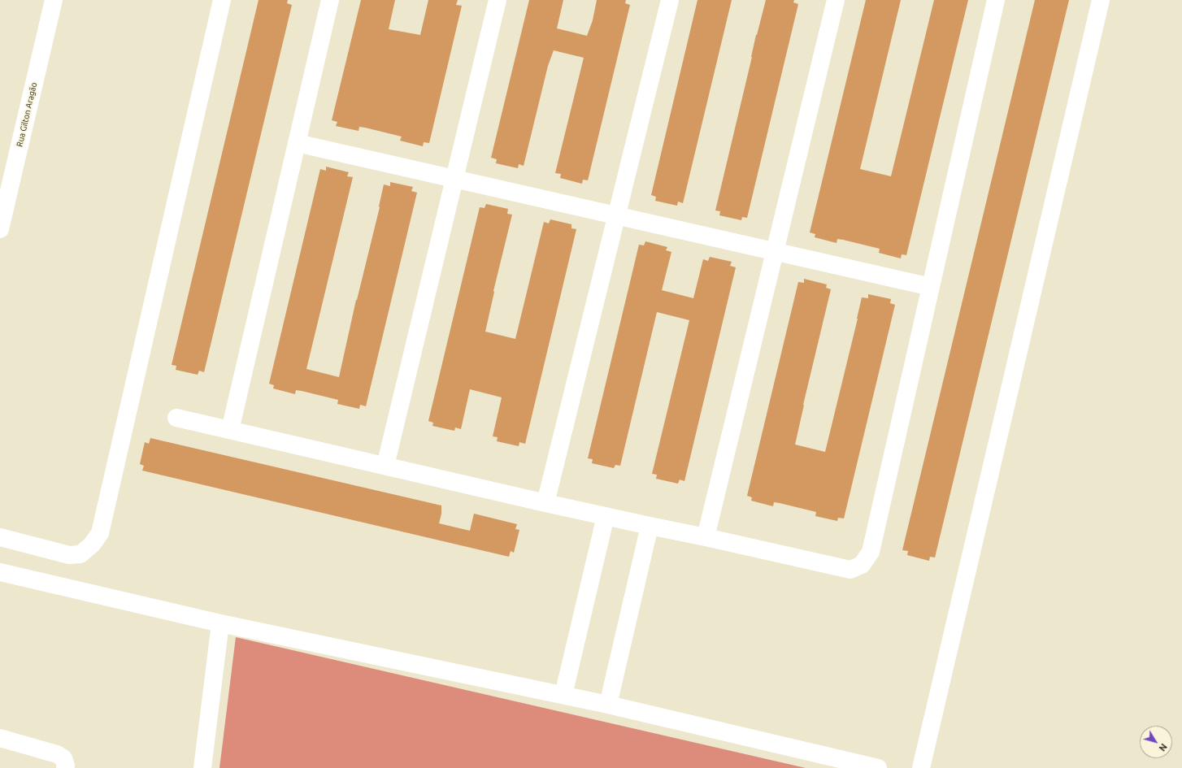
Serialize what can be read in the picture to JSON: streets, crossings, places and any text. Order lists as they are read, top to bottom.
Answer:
{
  "streets": {
    "street": ["Rua Gilton Aragão"]
  },
  "north": "bottom right"
}
